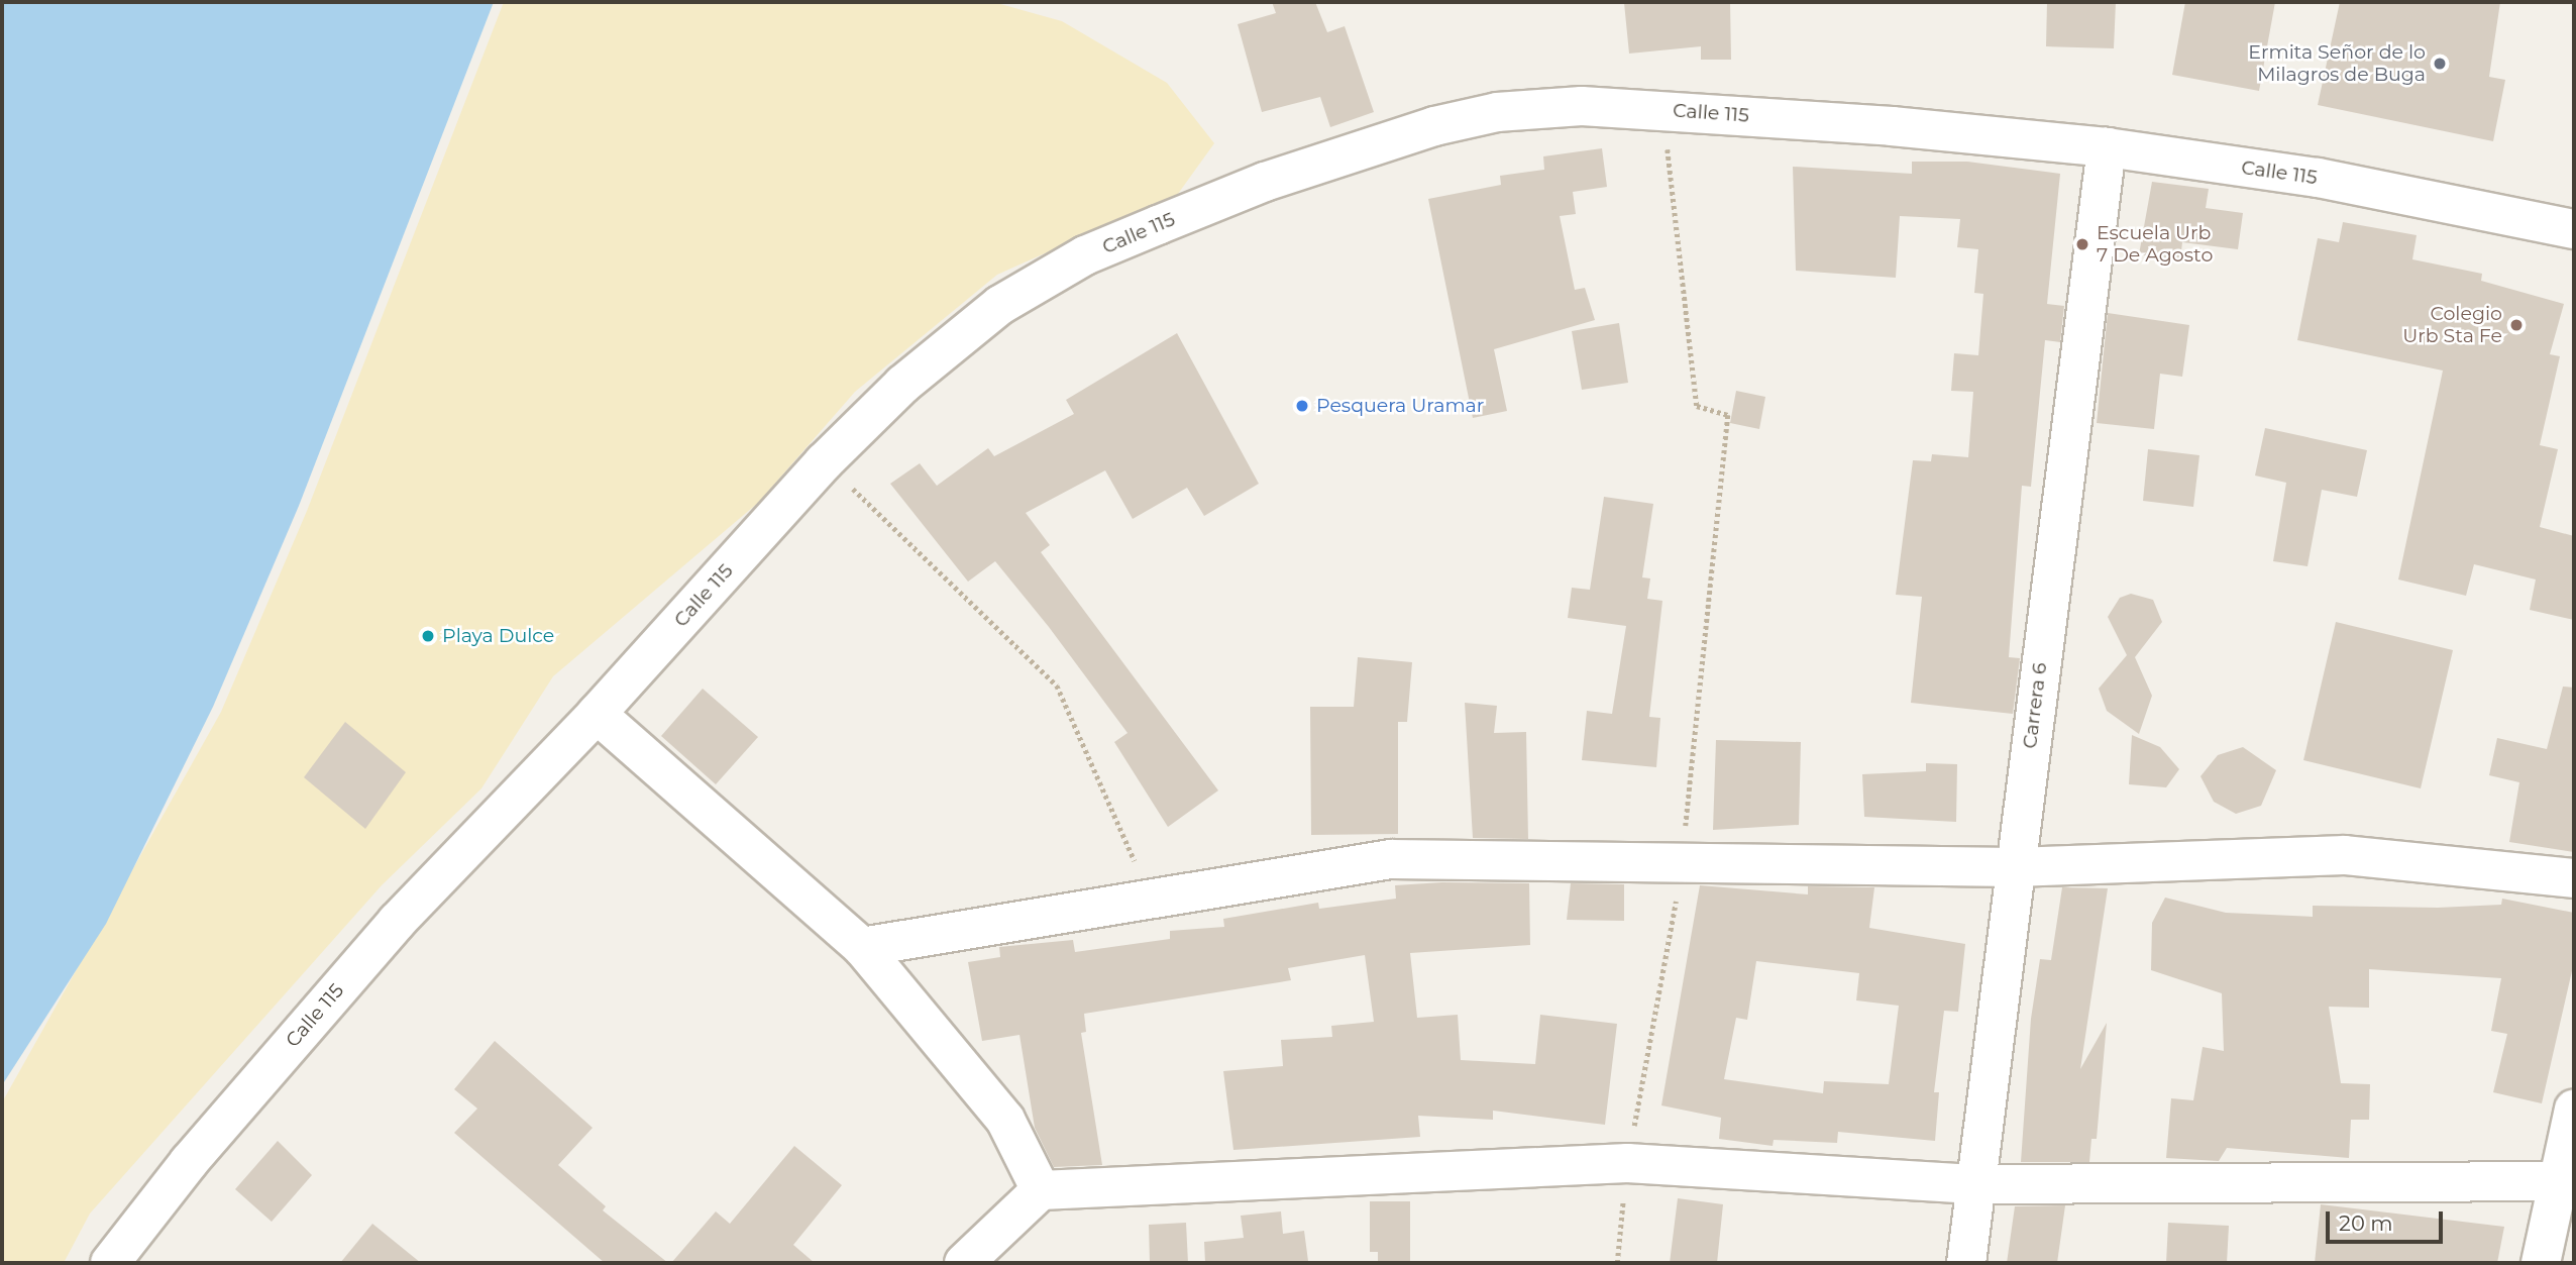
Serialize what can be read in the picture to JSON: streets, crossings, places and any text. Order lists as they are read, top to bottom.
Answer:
{
  "streets": {
    "street": ["Calle 115", "Carrera 6"]
  },
  "crossings": [
    ["Calle 115", "Carrera 6"]
  ],
  "places": [
    "Ermita Señor de lo Milagros de Buga",
    "Escuela Urb 7 De Agosto",
    "Colegio Urb Sta Fe",
    "Pesquera Uramar",
    "Playa Dulce"
  ],
  "scale_bar": "20 m"
}
